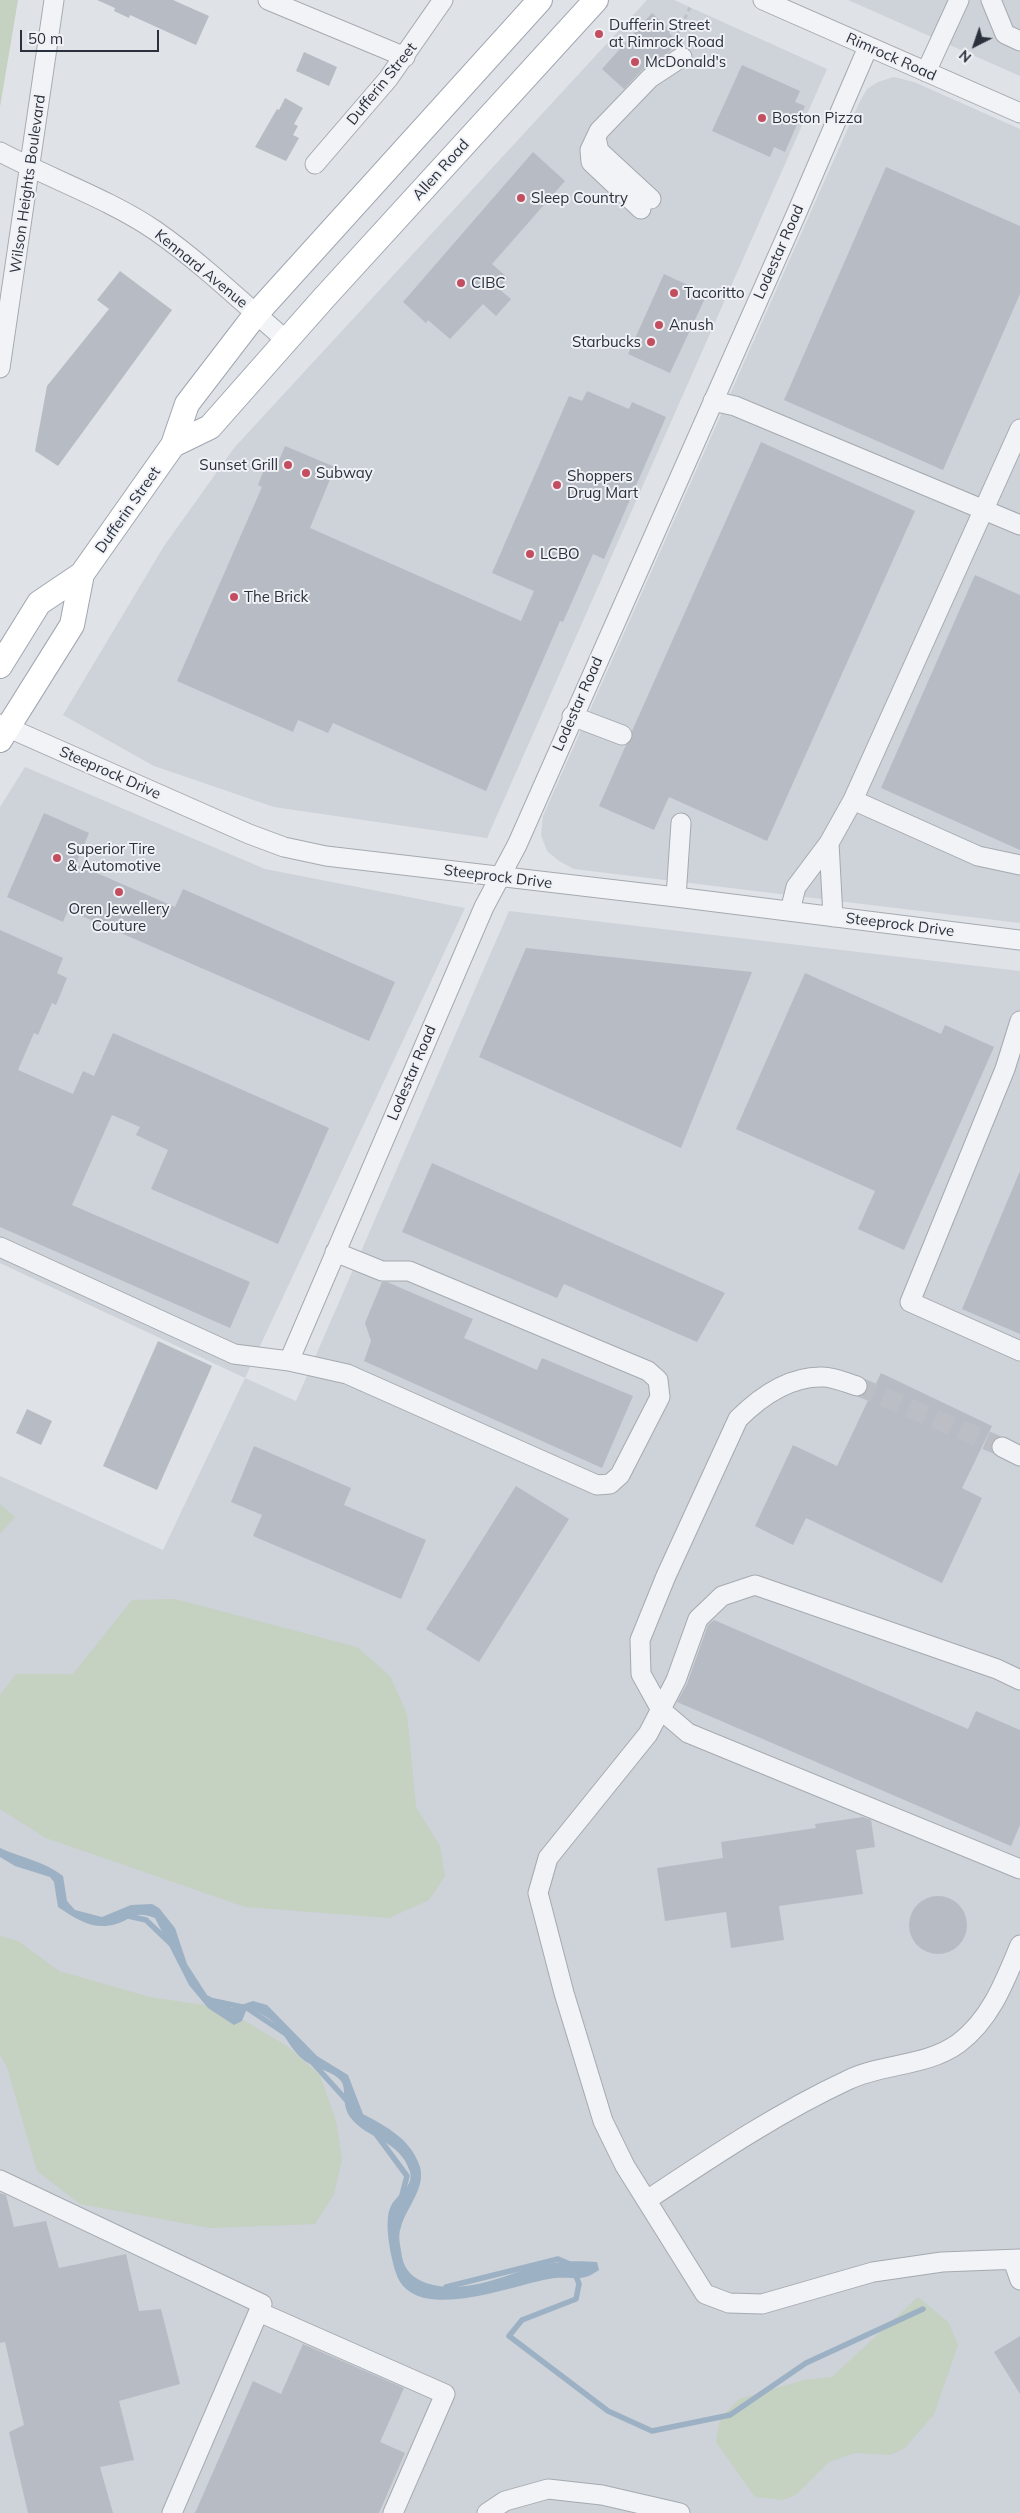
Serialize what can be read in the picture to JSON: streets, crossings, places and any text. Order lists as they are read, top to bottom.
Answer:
{
  "streets": {
    "main road": ["Dufferin Street", "Allen Road"],
    "street": [
      "Rimrock Road",
      "Wilson Heights Boulevard",
      "Lodestar Road",
      "Kennard Avenue",
      "Steeprock Drive"
    ]
  },
  "crossings": [
    ["Rimrock Road", "Lodestar Road"],
    ["Dufferin Street", "Allen Road"],
    ["Dufferin Street", "Kennard Avenue"],
    ["Dufferin Street", "Steeprock Drive"],
    ["Allen Road", "Kennard Avenue"],
    ["Wilson Heights Boulevard", "Kennard Avenue"],
    ["Lodestar Road", "Steeprock Drive"]
  ],
  "places": [
    "Dufferin Street at Rimrock Road",
    "McDonald's",
    "Boston Pizza",
    "Sleep Country",
    "CIBC",
    "Tacoritto",
    "Anush",
    "Starbucks",
    "Sunset Grill",
    "Subway",
    "Shoppers Drug Mart",
    "LCBO",
    "The Brick",
    "Superior Tire & Automotive",
    "Oren Jewellery Couture"
  ],
  "scale_bar": "50 m",
  "north": "bottom left"
}
